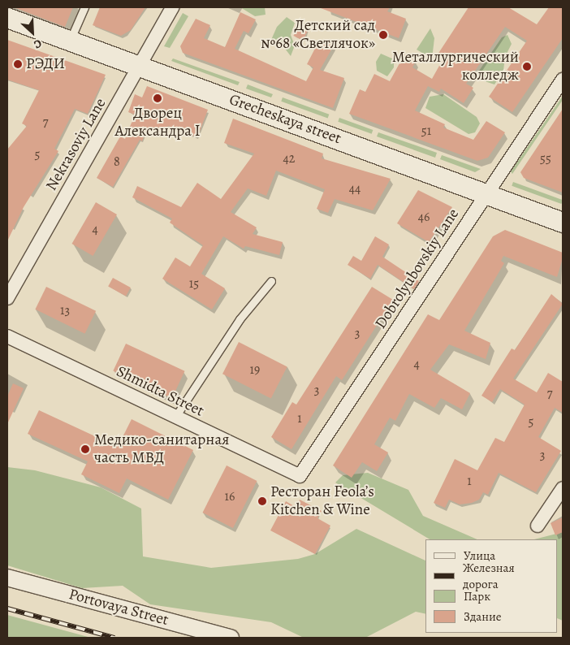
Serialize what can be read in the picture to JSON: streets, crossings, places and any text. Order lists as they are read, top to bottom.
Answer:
{
  "streets": {
    "main road": ["Grecheskaya street"],
    "street": [
      "Nekrasoviy Lane",
      "Dobrolyubovskiy Lane",
      "Shmidta Street",
      "Portovaya Street"
    ]
  },
  "crossings": [
    ["Grecheskaya street", "Nekrasoviy Lane"],
    ["Grecheskaya street", "Dobrolyubovskiy Lane"],
    ["Dobrolyubovskiy Lane", "Shmidta Street"]
  ],
  "places": [
    "Детский сад №68 «Светлячок»",
    "РЭДИ",
    "Металлургический колледж",
    "Дворец Александра I",
    "Медико-санитарная часть МВД",
    "Ресторан Feola’s Kitchen & Wine"
  ],
  "house_numbers": [
    "7",
    "51",
    "5",
    "42",
    "55",
    "8",
    "44",
    "46",
    "4",
    "15",
    "13",
    "3",
    "4",
    "19",
    "3",
    "7",
    "1",
    "5",
    "3",
    "1",
    "16"
  ],
  "legend": [
    "Улица",
    "Железная дорога",
    "Парк",
    "Здание"
  ],
  "north": "bottom right"
}
